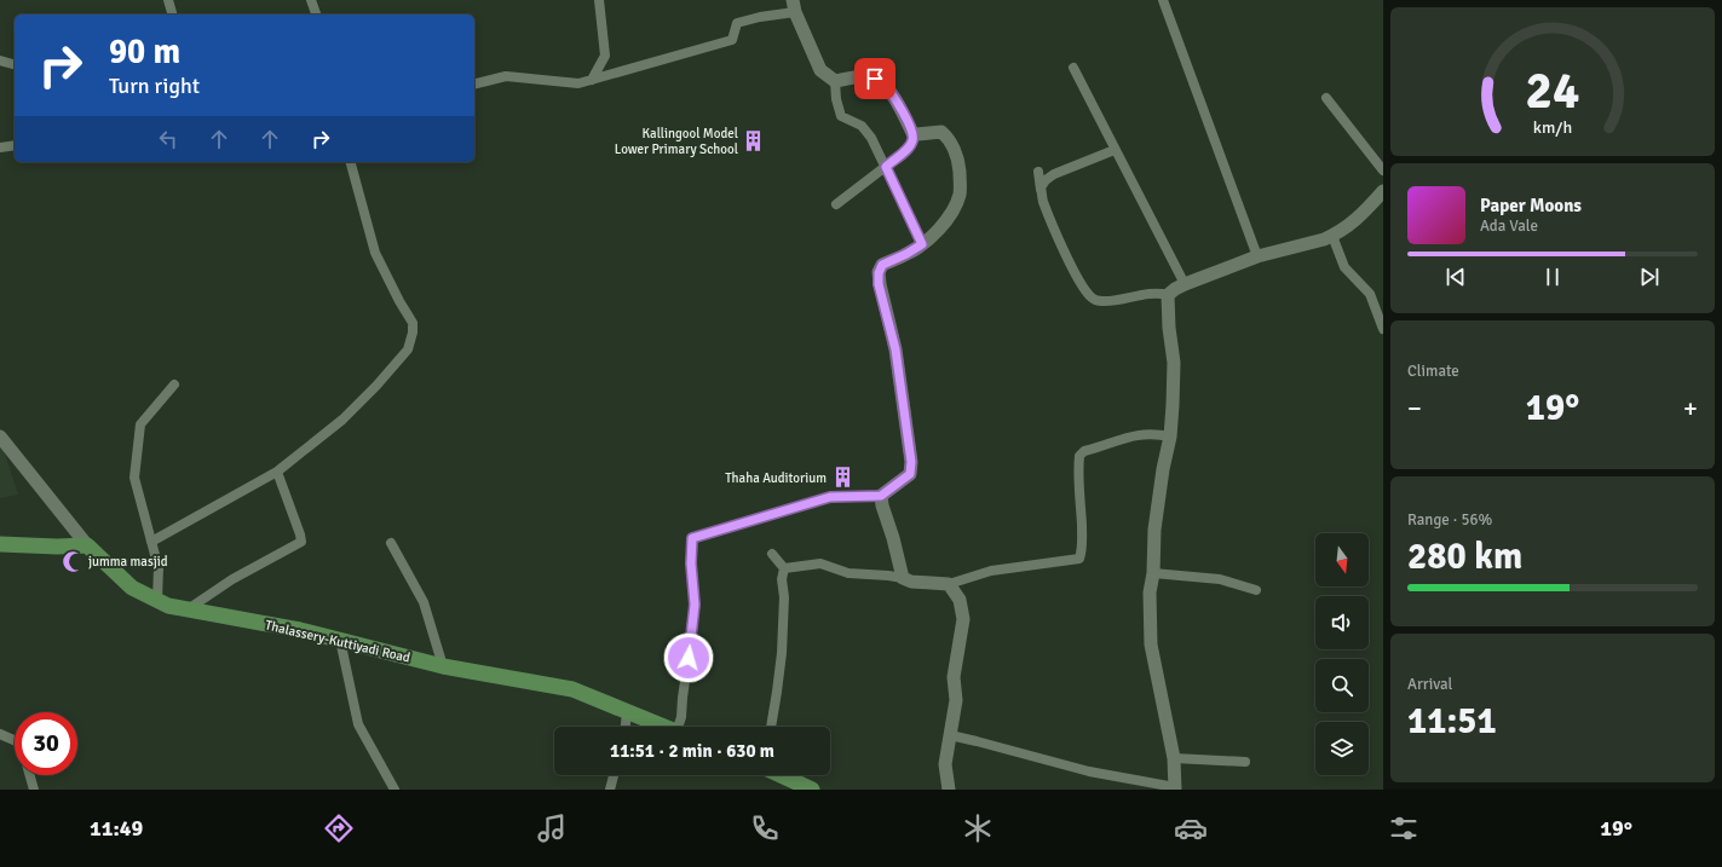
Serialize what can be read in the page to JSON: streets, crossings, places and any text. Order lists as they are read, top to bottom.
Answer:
{
  "streets": {
    "main road": ["Thalassery-Kuttiyadi Road"]
  },
  "places": {
    "building": ["Kallingool Model Lower Primary School", "Thaha Auditorium"],
    "mosque": ["jumma masjid"]
  },
  "north": "bottom",
  "page": {
    "turn": ["90 m", "Turn right"],
    "song": ["Paper Moons", "Ada Vale"],
    "tile": [
      "Climate",
      ["Range · 56%", "280 km"],
      ["Arrival", "11:51"]
    ],
    "heat": ["−", "19°", "+"],
    "limit": "30",
    "trip": "11:51 · 2 min · 630 m",
    "tabs": ["11:49", "19°"],
    "gauge": ["24", "km/h"]
  }
}
